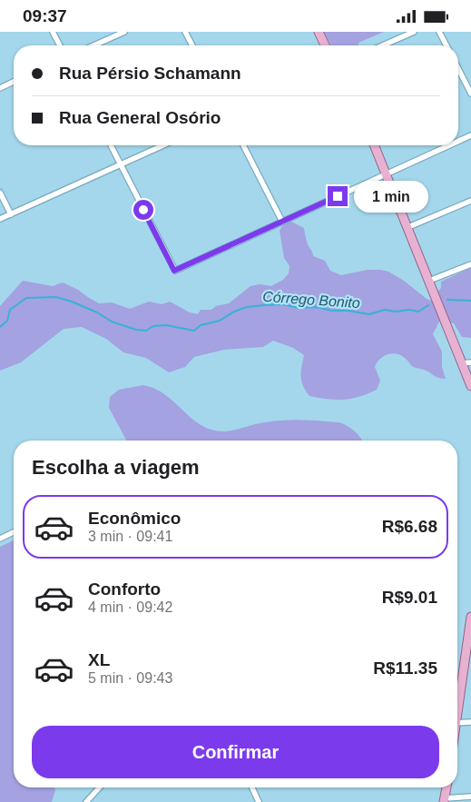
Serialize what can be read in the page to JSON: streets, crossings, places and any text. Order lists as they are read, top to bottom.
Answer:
{
  "water": ["Córrego Bonito"],
  "page": {
    "status": "09:37",
    "banner": ["Rua Pérsio Schamann", "Rua General Osório"],
    "bubble": "1 min",
    "heading": "Escolha a viagem",
    "list": [
      {
        "name": "Econômico",
        "note": "3 min · 09:41",
        "value": "R$6.68"
      },
      {
        "name": "Conforto",
        "note": "4 min · 09:42",
        "value": "R$9.01"
      },
      {
        "name": "XL",
        "note": "5 min · 09:43",
        "value": "R$11.35"
      }
    ],
    "buttons": "Confirmar"
  }
}
